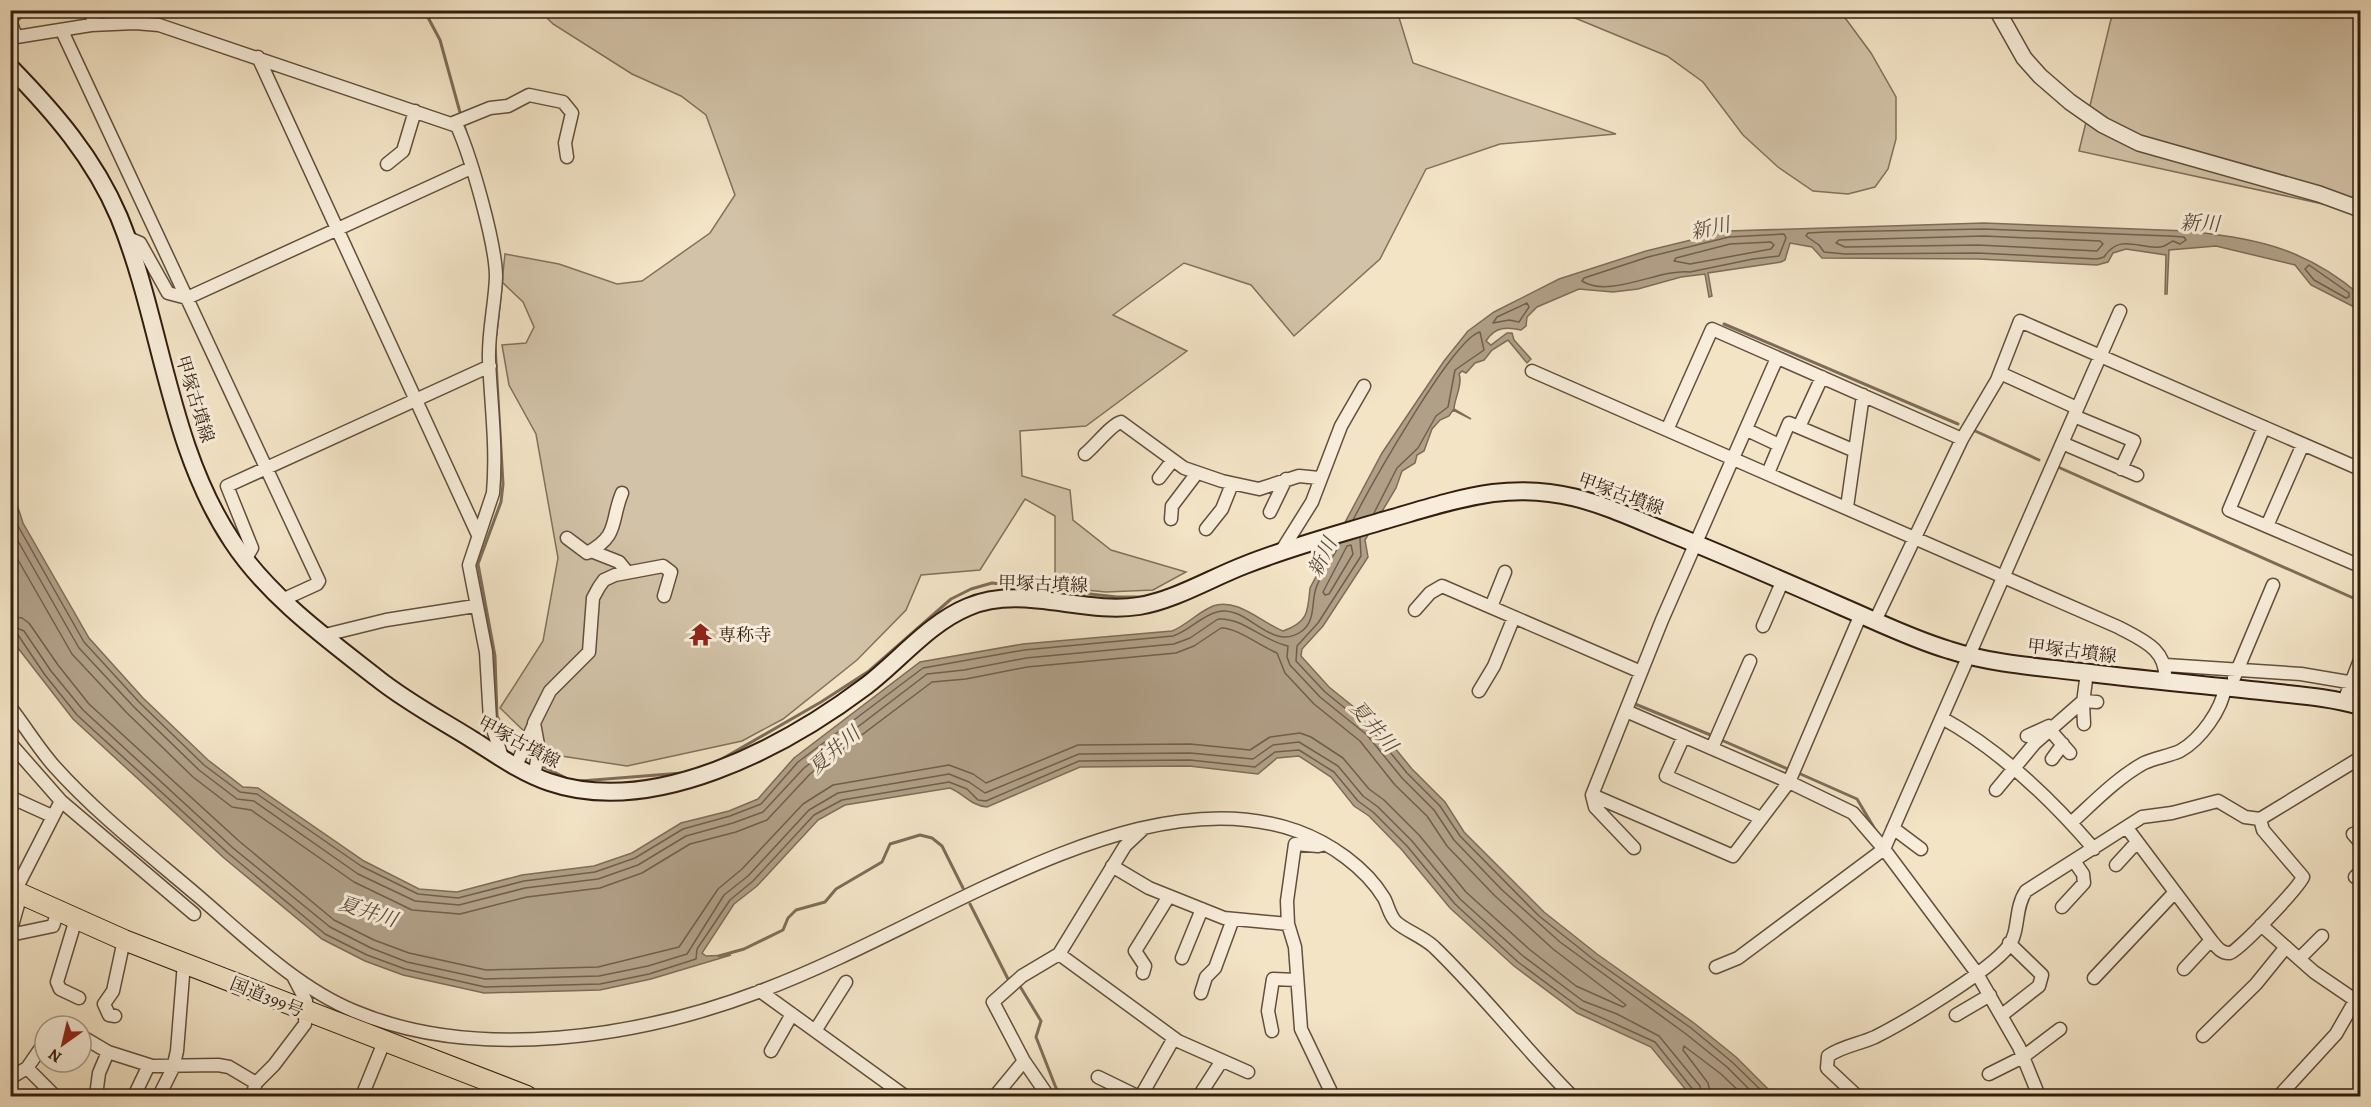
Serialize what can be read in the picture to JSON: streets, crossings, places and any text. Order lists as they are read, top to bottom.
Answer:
{
  "streets": {
    "highway": ["国道399号"],
    "main road": ["甲塚古墳線"]
  },
  "water": ["新川", "夏井川"],
  "places": {
    "temple": ["専称寺"]
  },
  "north": "bottom left"
}
